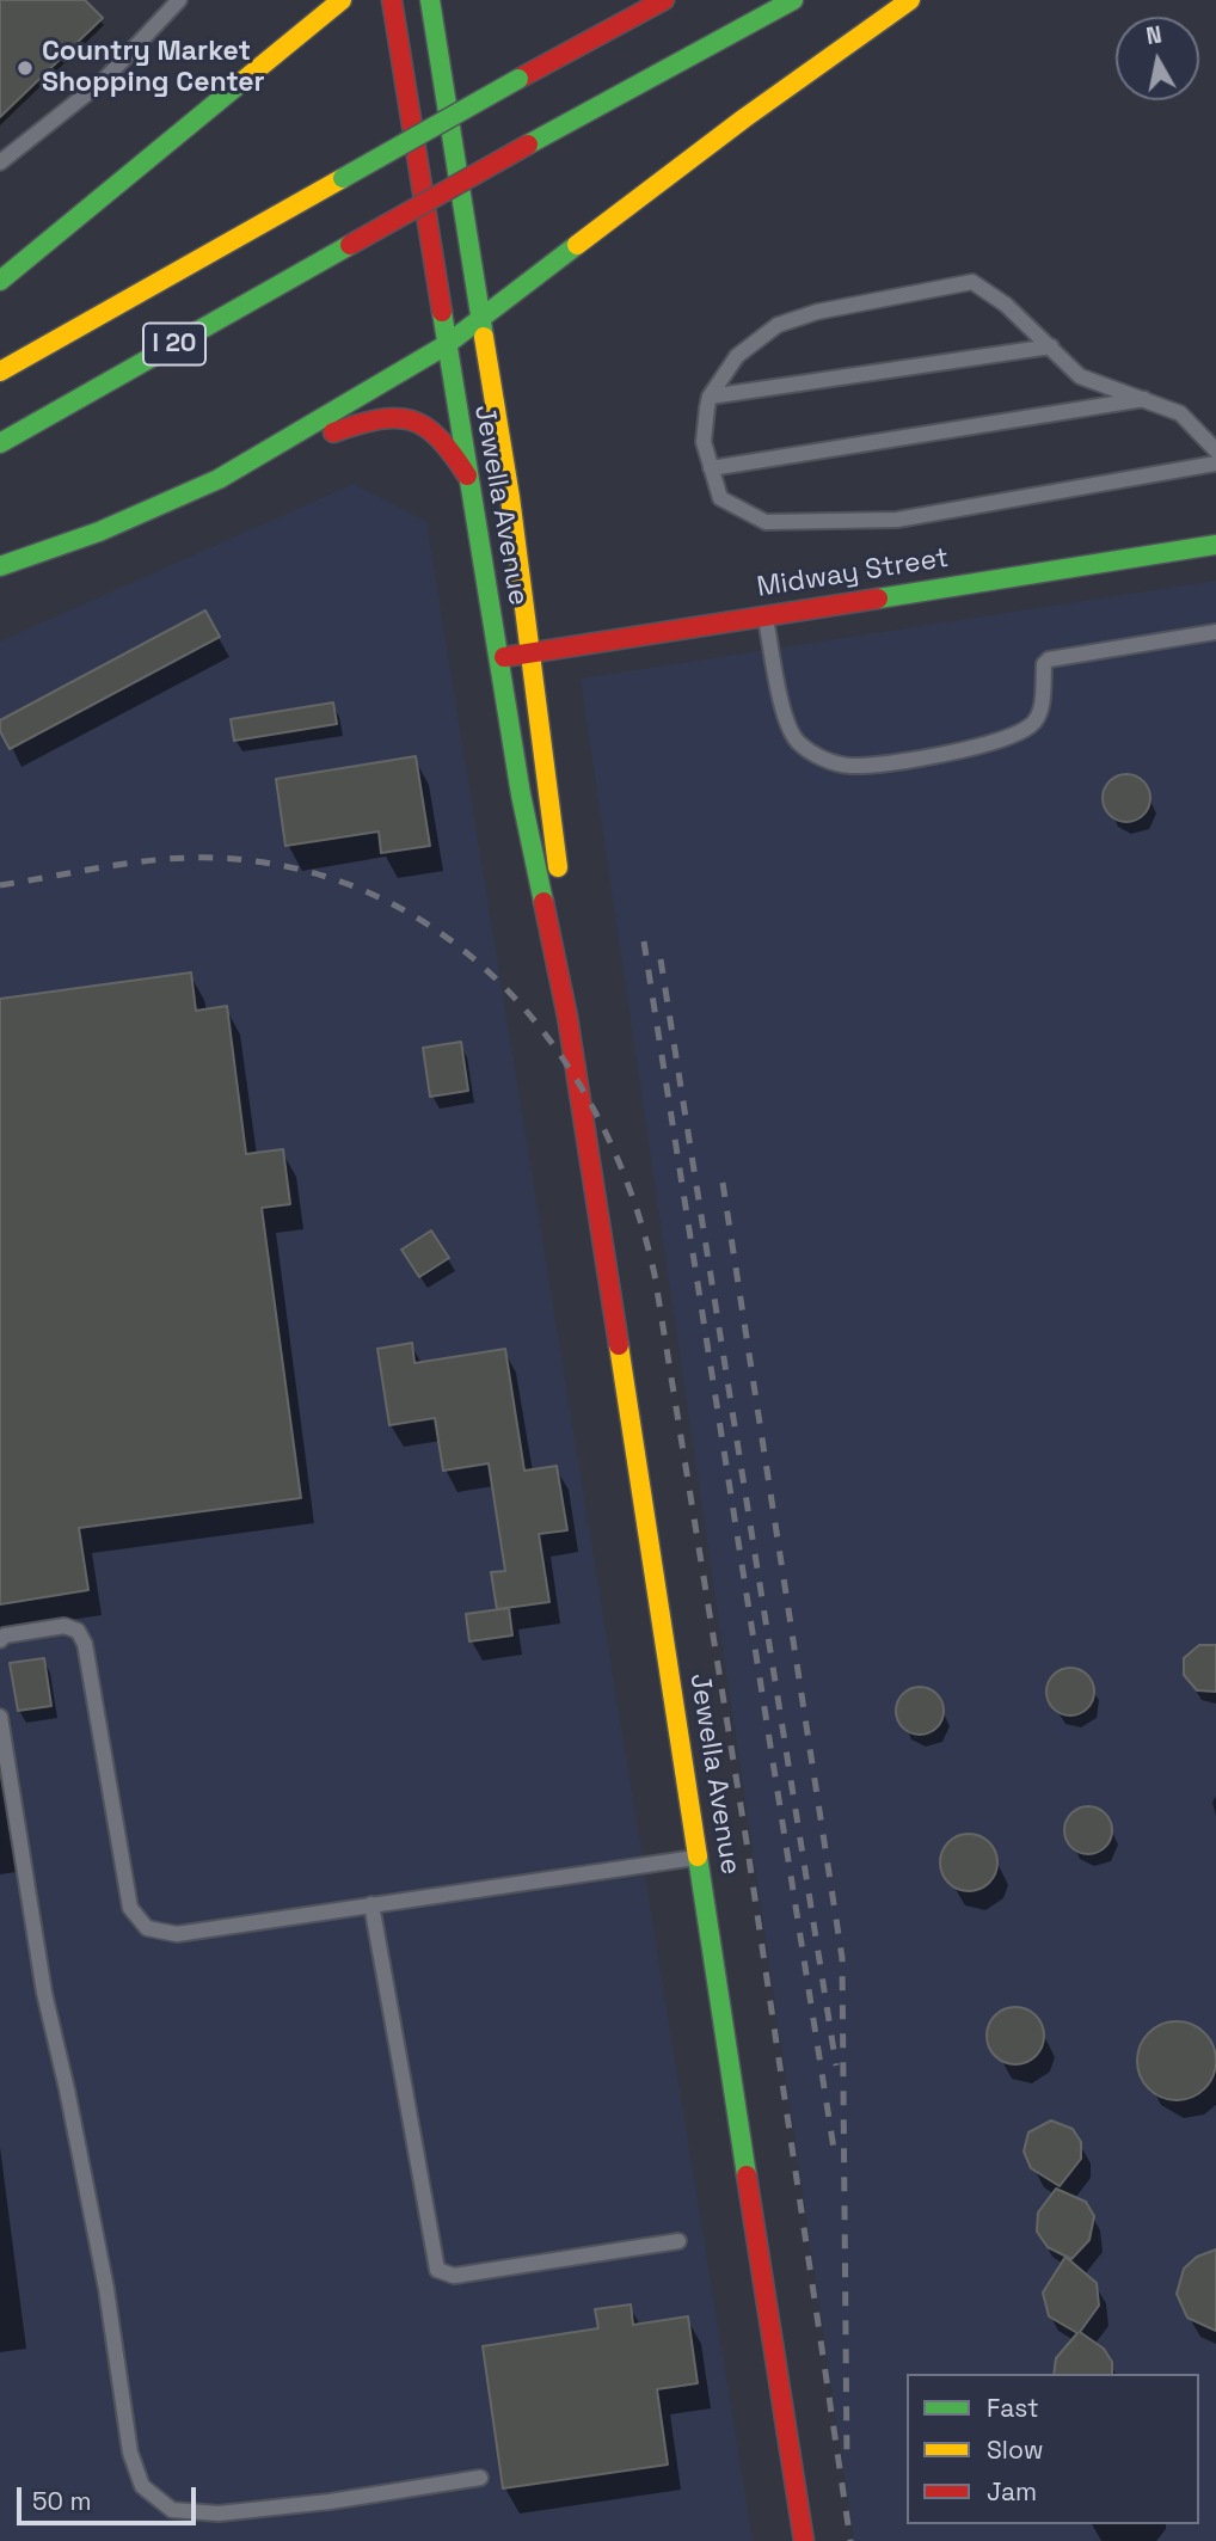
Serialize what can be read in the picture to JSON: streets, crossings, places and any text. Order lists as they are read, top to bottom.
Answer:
{
  "streets": {
    "main road": ["I 20", "Jewella Avenue", "Midway Street"]
  },
  "crossings": [
    ["Jewella Avenue", "Midway Street"]
  ],
  "places": ["Country Market Shopping Center"],
  "legend": ["Fast", "Slow", "Jam"],
  "scale_bar": "50 m",
  "north": "top"
}
